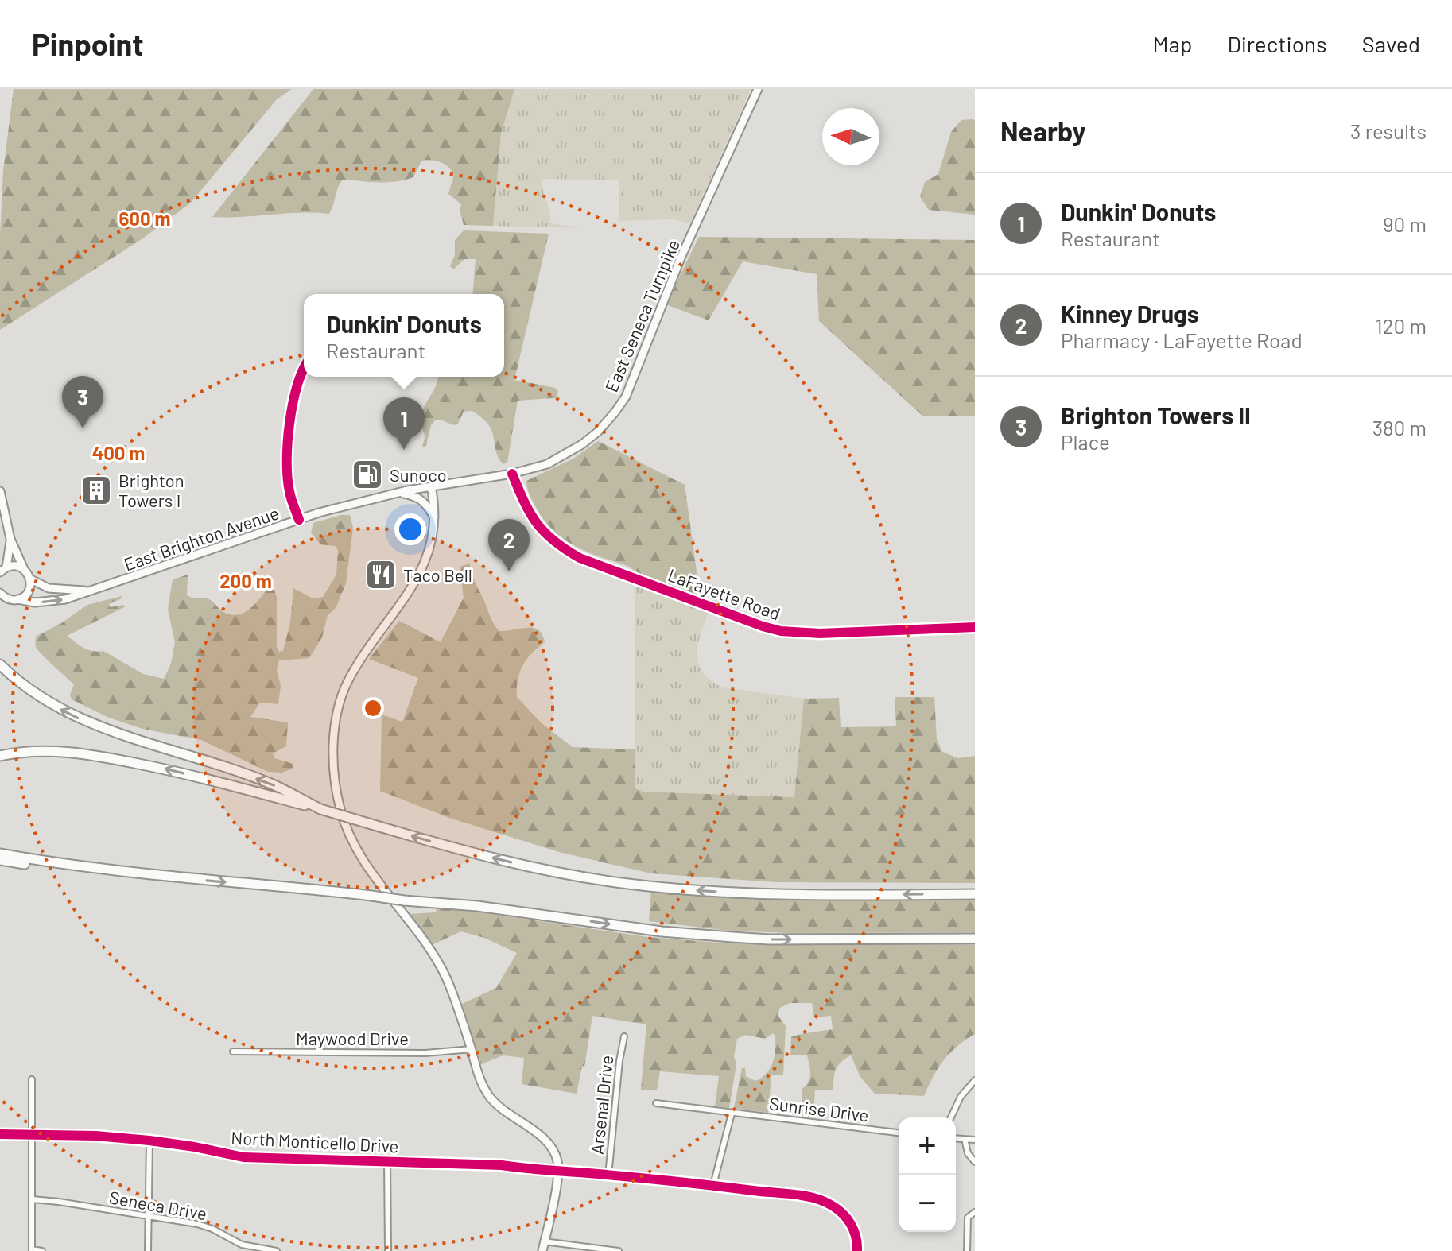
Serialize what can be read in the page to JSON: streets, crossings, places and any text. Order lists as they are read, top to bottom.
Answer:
{
  "streets": {
    "main road": ["East Seneca Turnpike", "East Brighton Avenue"],
    "street": [
      "LaFayette Road",
      "Maywood Drive",
      "Arsenal Drive",
      "Sunrise Drive",
      "North Monticello Drive",
      "Seneca Drive"
    ]
  },
  "crossings": [
    ["East Seneca Turnpike", "East Brighton Avenue"],
    ["East Seneca Turnpike", "LaFayette Road"],
    ["Arsenal Drive", "North Monticello Drive"]
  ],
  "places": {
    "fuel station": ["Sunoco"],
    "building": ["Brighton Towers I"],
    "restaurant": ["Taco Bell"]
  },
  "north": "left",
  "page": {
    "header": "Pinpoint",
    "nav": ["Map", "Directions", "Saved"],
    "heading": ["Nearby", "3 results"],
    "list": [
      {
        "mark": "1",
        "name": "Dunkin' Donuts",
        "note": "Restaurant",
        "value": "90 m"
      },
      {
        "mark": "2",
        "name": "Kinney Drugs",
        "note": "Pharmacy · LaFayette Road",
        "value": "120 m"
      },
      {
        "mark": "3",
        "name": "Brighton Towers II",
        "note": "Place",
        "value": "380 m"
      }
    ],
    "popup": ["Dunkin' Donuts", "Restaurant"],
    "pins": ["3", "1", "2"],
    "map_buttons": ["+", "−"]
  },
  "rings": ["600 m", "400 m", "200 m"]
}
